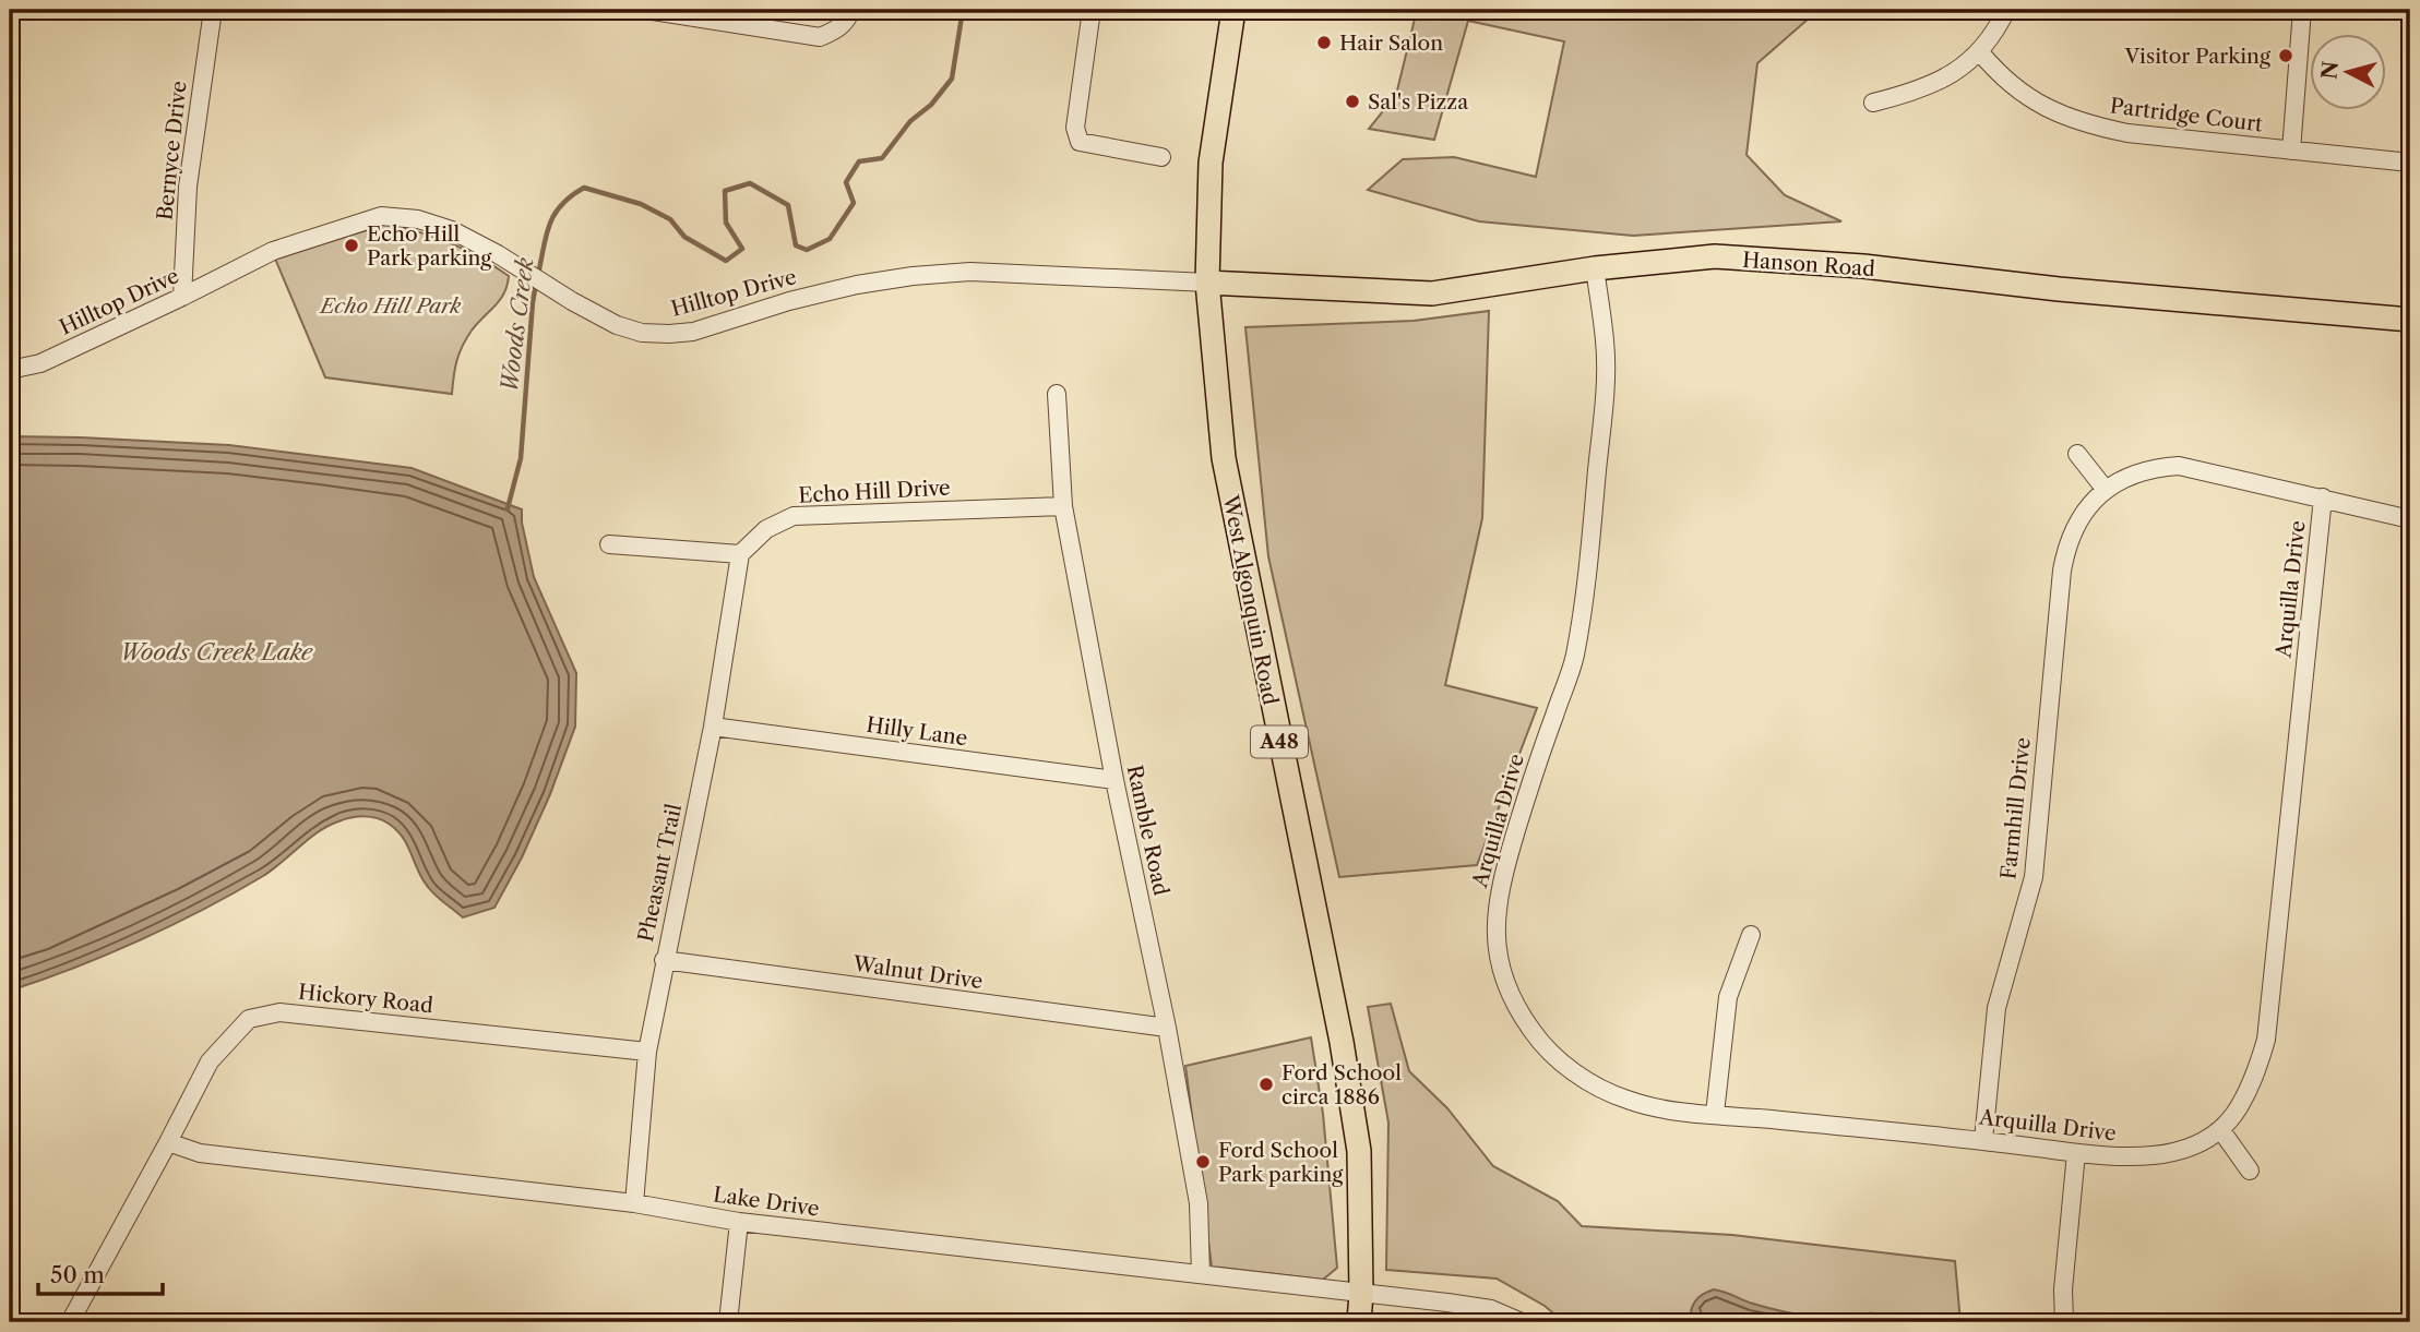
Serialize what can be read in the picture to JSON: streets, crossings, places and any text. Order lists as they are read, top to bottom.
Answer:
{
  "streets": {
    "main road": ["Hanson Road", "West Algonquin Road", "A48"],
    "street": [
      "Partridge Court",
      "Bernyce Drive",
      "Hilltop Drive",
      "Echo Hill Drive",
      "Arquilla Drive",
      "Hilly Lane",
      "Farmhill Drive",
      "Ramble Road",
      "Pheasant Trail",
      "Walnut Drive",
      "Hickory Road",
      "Lake Drive"
    ]
  },
  "crossings": [
    ["Bernyce Drive", "Hilltop Drive"],
    ["Hanson Road", "Hilltop Drive"],
    ["Hanson Road", "Arquilla Drive"],
    ["Hanson Road", "West Algonquin Road"],
    ["Hilltop Drive", "West Algonquin Road"],
    ["Echo Hill Drive", "Ramble Road"],
    ["Echo Hill Drive", "Pheasant Trail"],
    ["Arquilla Drive", "Farmhill Drive"],
    ["West Algonquin Road", "Lake Drive"],
    ["Hilly Lane", "Ramble Road"],
    ["Hilly Lane", "Pheasant Trail"],
    ["Ramble Road", "Walnut Drive"],
    ["Ramble Road", "Lake Drive"],
    ["Pheasant Trail", "Walnut Drive"],
    ["Pheasant Trail", "Hickory Road"],
    ["Pheasant Trail", "Lake Drive"],
    ["Hickory Road", "Lake Drive"]
  ],
  "water": ["Woods Creek", "Woods Creek Lake"],
  "parks": ["Echo Hill Park"],
  "places": [
    "Hair Salon",
    "Visitor Parking",
    "Sal's Pizza",
    "Echo Hill Park parking",
    "Ford School circa 1886",
    "Ford School Park parking"
  ],
  "scale_bar": "50 m",
  "north": "left"
}
